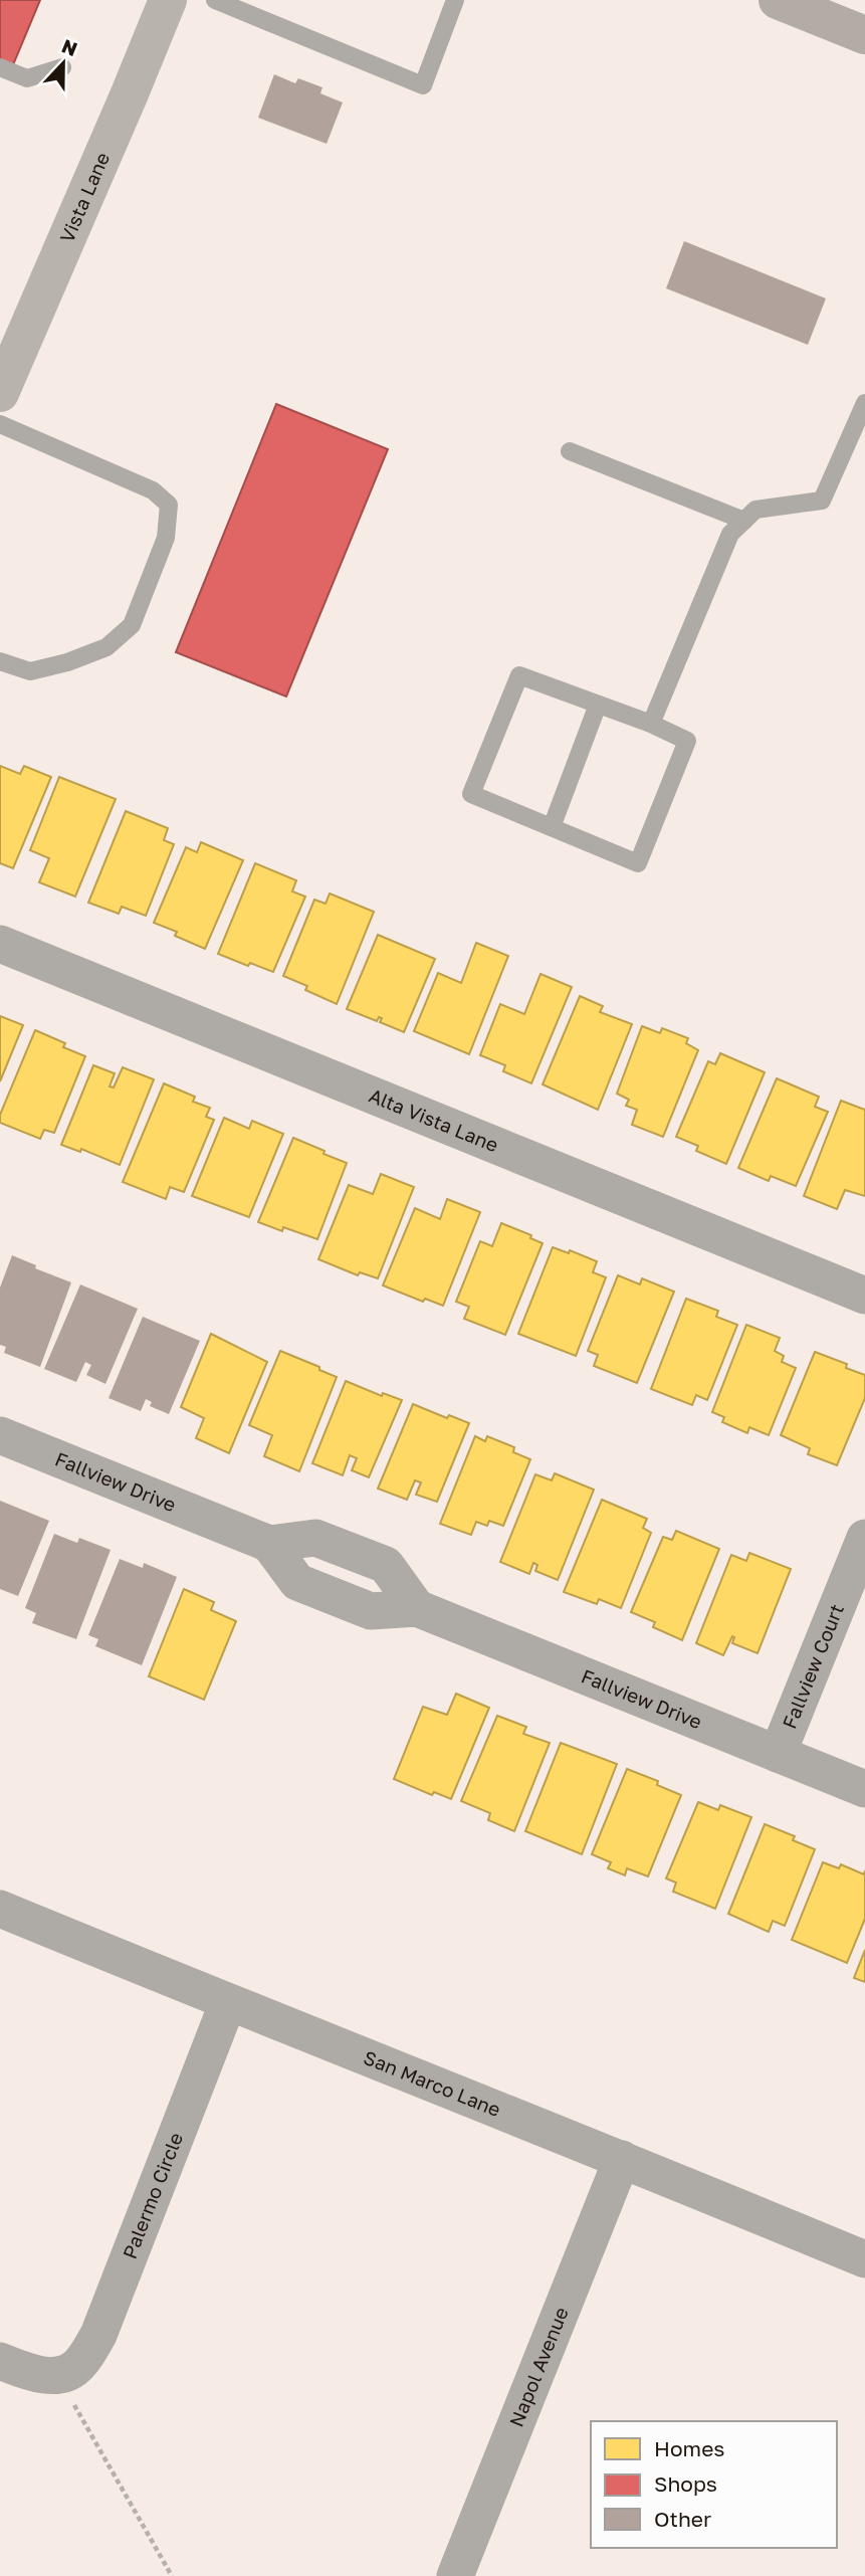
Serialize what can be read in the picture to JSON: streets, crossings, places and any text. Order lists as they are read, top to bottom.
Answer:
{
  "streets": {
    "street": [
      "Vista Lane",
      "Alta Vista Lane",
      "Fallview Drive",
      "Fallview Court",
      "San Marco Lane",
      "Palermo Circle",
      "Napol Avenue"
    ]
  },
  "crossings": [
    ["Fallview Drive", "Fallview Court"],
    ["San Marco Lane", "Palermo Circle"],
    ["San Marco Lane", "Napol Avenue"]
  ],
  "legend": ["Homes", "Shops", "Other"],
  "north": "top"
}
